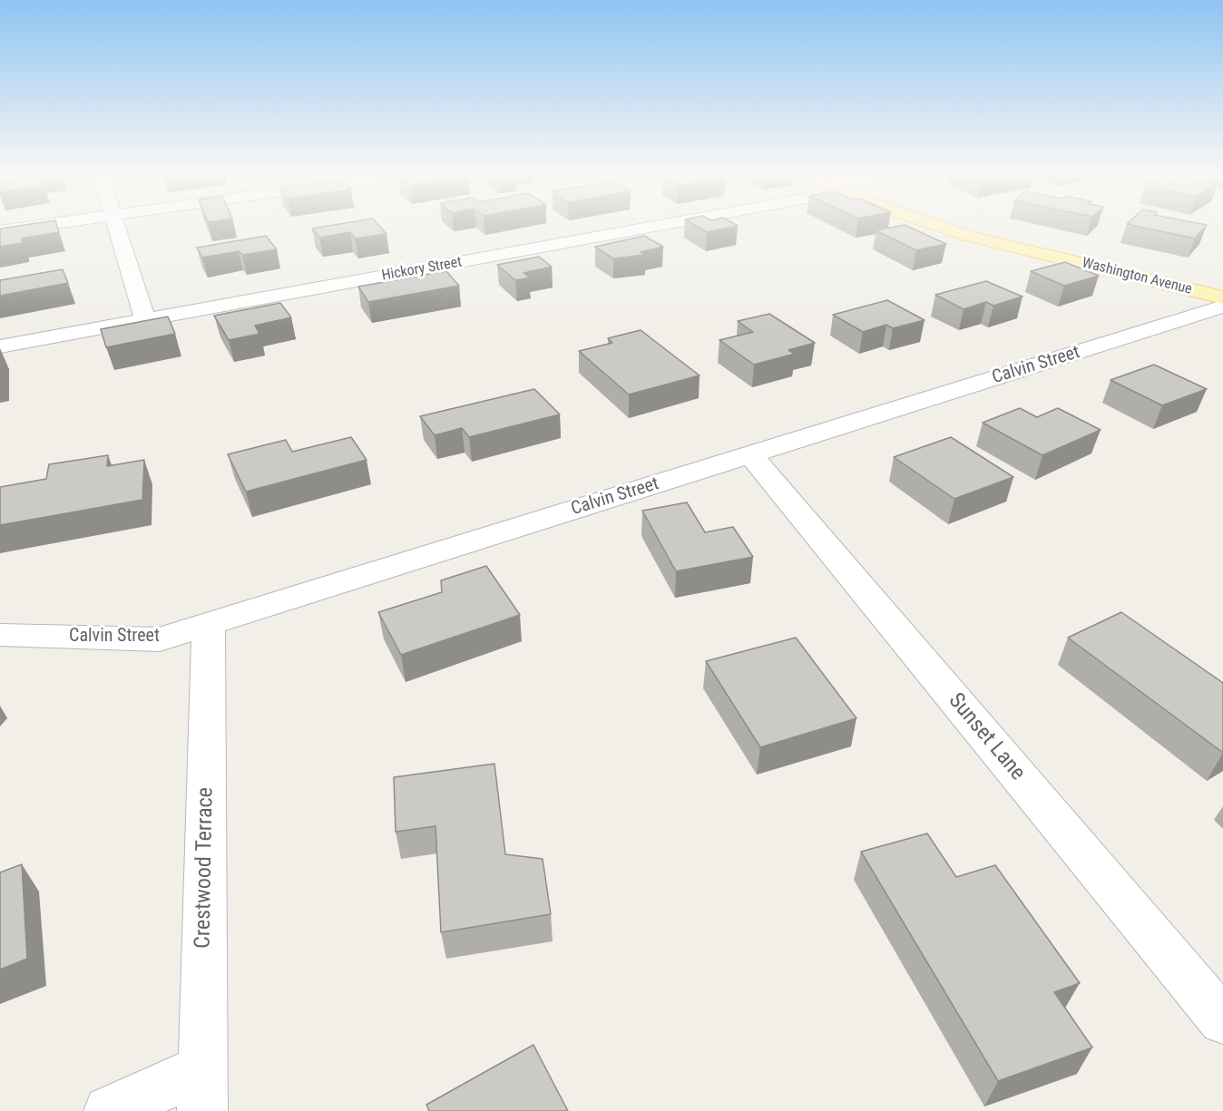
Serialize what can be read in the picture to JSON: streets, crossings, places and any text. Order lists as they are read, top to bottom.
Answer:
{
  "streets": {
    "main road": ["Washington Avenue"],
    "street": [
      "Hickory Street",
      "Calvin Street",
      "Sunset Lane",
      "Crestwood Terrace"
    ]
  },
  "crossings": [
    ["Calvin Street", "Sunset Lane"],
    ["Calvin Street", "Crestwood Terrace"]
  ]
}
